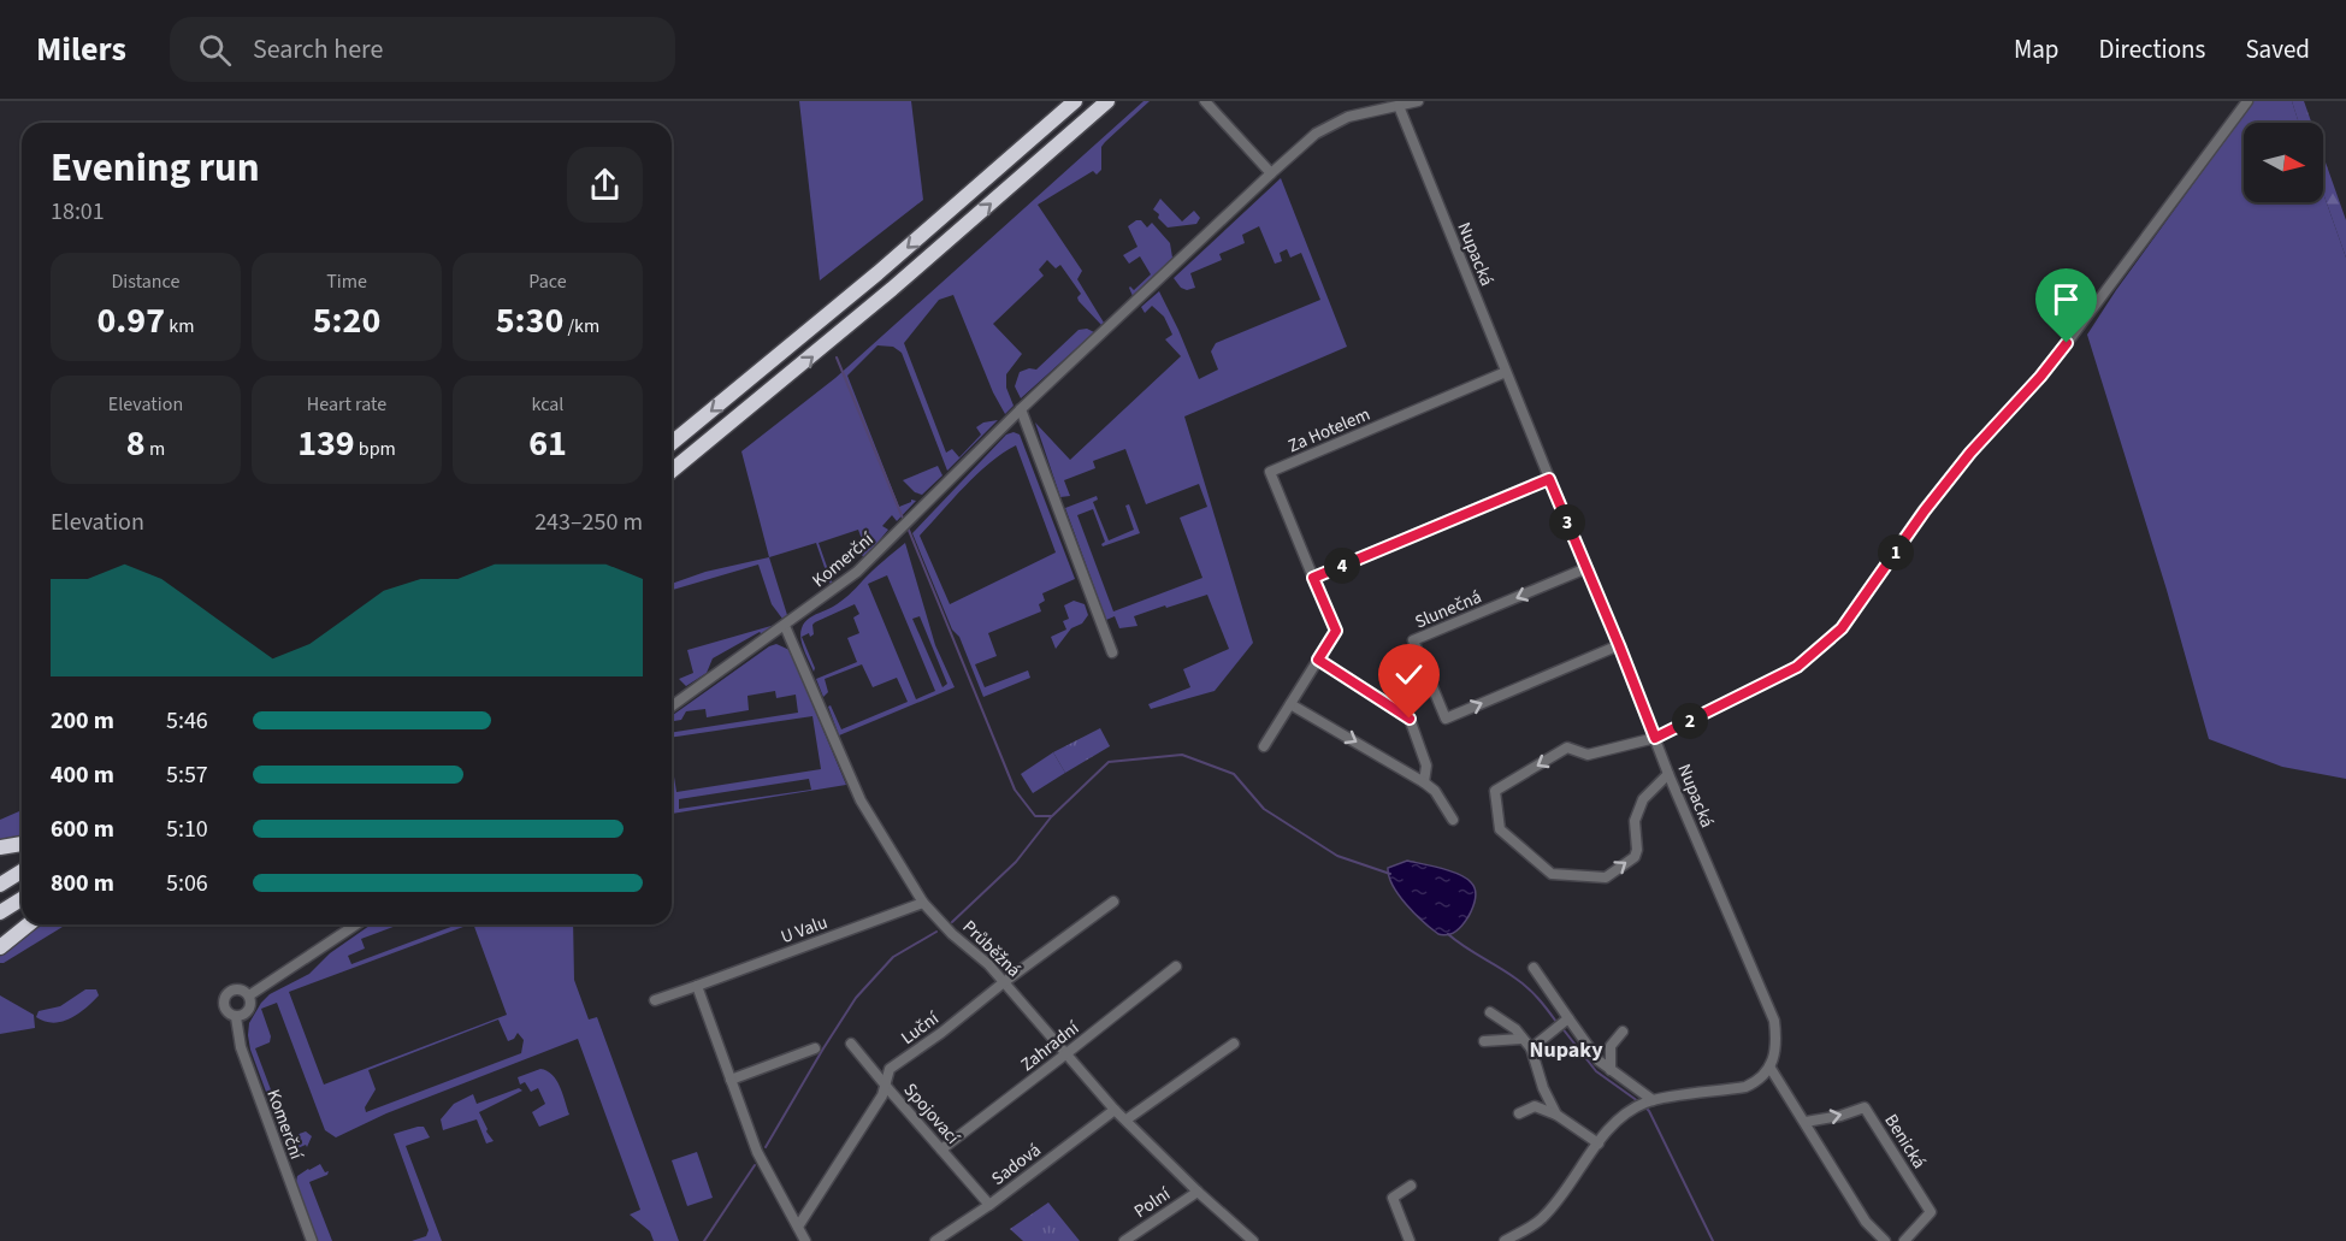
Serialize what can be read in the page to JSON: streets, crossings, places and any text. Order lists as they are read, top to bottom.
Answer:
{
  "streets": {
    "street": [
      "Nupacká",
      "Za Hotelem",
      "Komerční",
      "Slunečná",
      "U Valu",
      "Průběžná",
      "Luční",
      "Zahradní",
      "Spojovací",
      "Benická",
      "Sadová",
      "Polní"
    ]
  },
  "crossings": [
    ["Nupacká", "Za Hotelem"],
    ["Nupacká", "Komerční"],
    ["Nupacká", "Slunečná"],
    ["Komerční", "Průběžná"],
    ["U Valu", "Průběžná"],
    ["Průběžná", "Luční"],
    ["Průběžná", "Zahradní"],
    ["Průběžná", "Sadová"],
    ["Průběžná", "Polní"],
    ["Luční", "Spojovací"],
    ["Zahradní", "Spojovací"],
    ["Spojovací", "Sadová"]
  ],
  "districts": ["Nupaky"],
  "north": "right",
  "page": {
    "header": "Milers",
    "search": "Search here",
    "nav": ["Map", "Directions", "Saved"],
    "heading": ["Evening run", "18:01"],
    "stats": [
      ["Distance", "0.97 km"],
      ["Time", "5:20"],
      ["Pace", "5:30 /km"],
      ["Elevation", "8 m"],
      ["Heart rate", "139 bpm"],
      ["kcal", "61"]
    ],
    "chart": ["Elevation", "243–250 m"],
    "pins": [
      "3",
      "1",
      "4",
      "2"
    ],
    "list": [
      {
        "name": "200 m",
        "note": "5:46"
      },
      {
        "name": "400 m",
        "note": "5:57"
      },
      {
        "name": "600 m",
        "note": "5:10"
      },
      {
        "name": "800 m",
        "note": "5:06"
      }
    ]
  }
}
